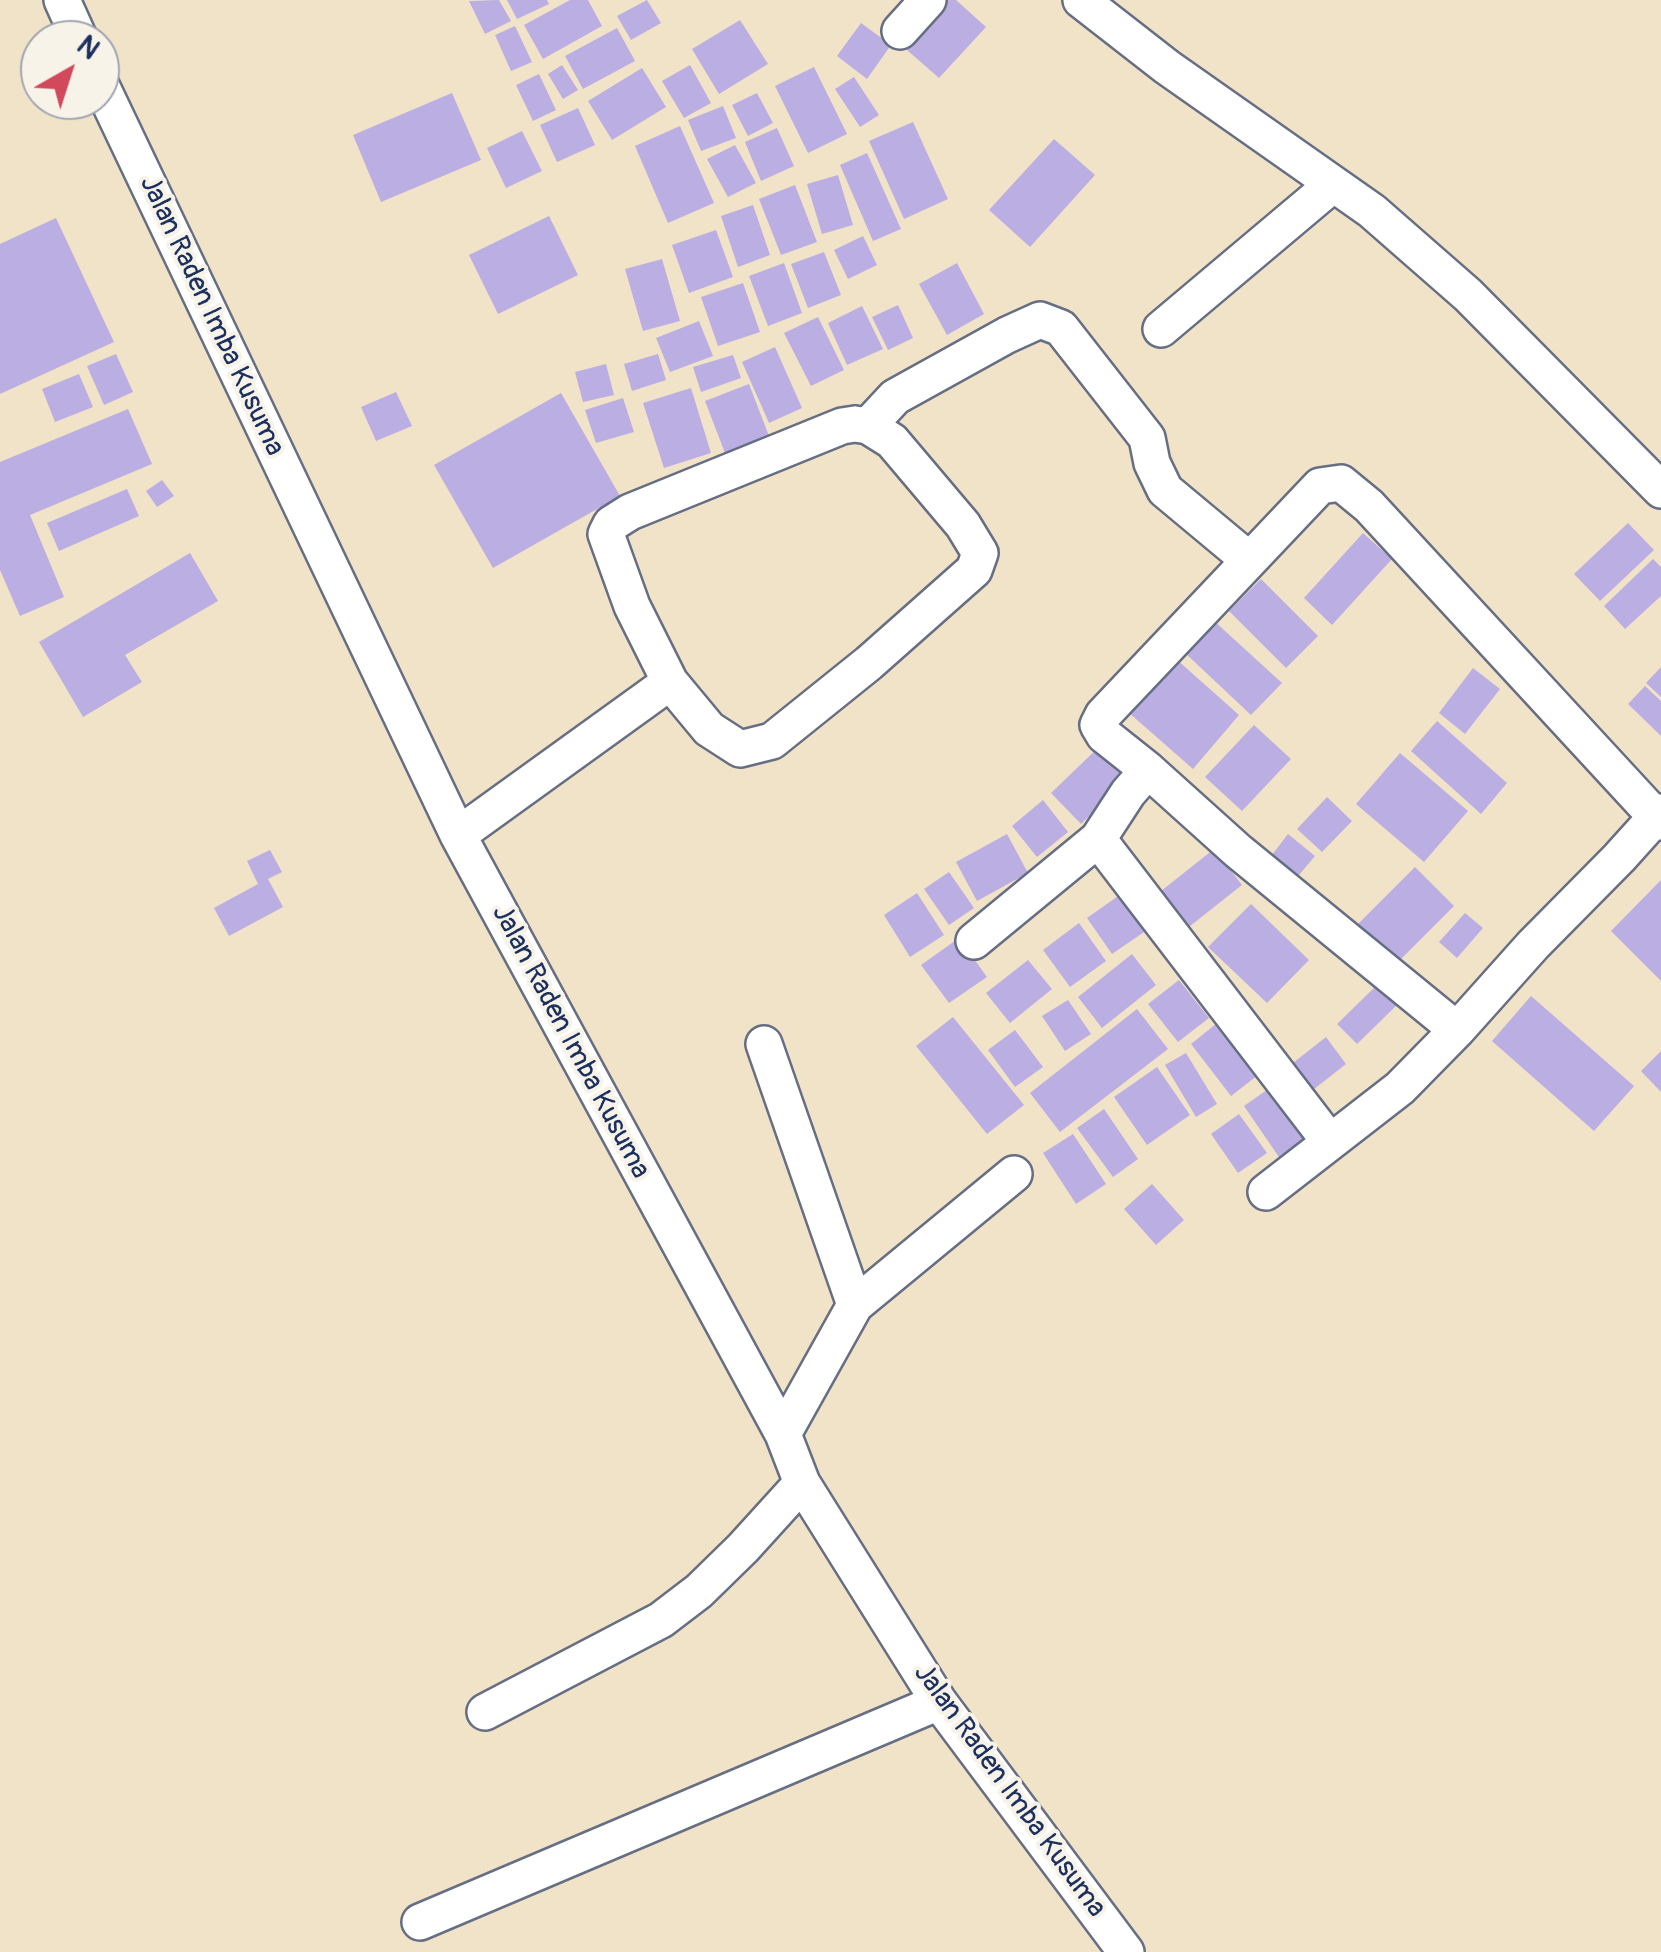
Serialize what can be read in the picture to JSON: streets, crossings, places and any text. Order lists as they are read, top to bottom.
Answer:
{
  "streets": {
    "street": ["Jalan Raden Imba Kusuma"]
  },
  "north": "top right"
}
